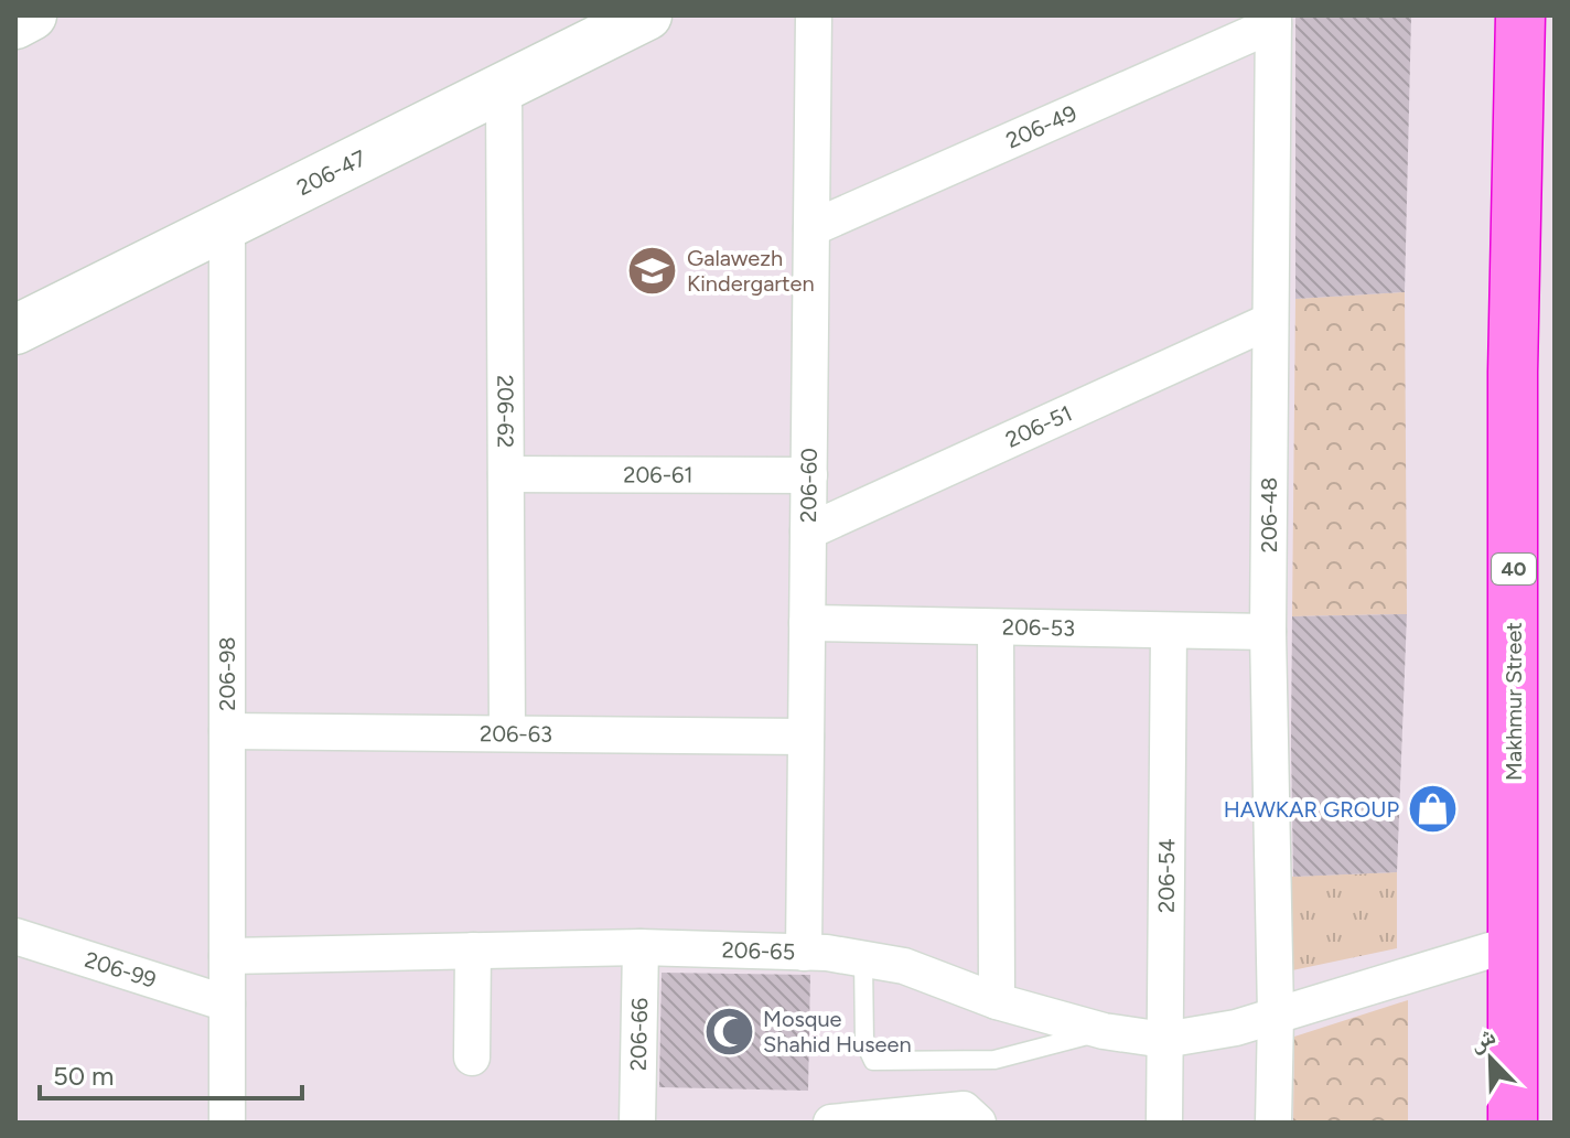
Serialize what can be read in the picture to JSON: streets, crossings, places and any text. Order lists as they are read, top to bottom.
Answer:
{
  "streets": {
    "highway": ["40", "Makhmur Street"],
    "street": [
      "206-49",
      "206-47",
      "206-62",
      "206-51",
      "206-61",
      "206-60",
      "206-48",
      "206-53",
      "206-98",
      "206-63",
      "206-54",
      "206-65",
      "206-99",
      "206-66"
    ]
  },
  "crossings": [
    ["206-49", "206-60"],
    ["206-49", "206-48"],
    ["206-47", "206-62"],
    ["206-47", "206-98"],
    ["206-62", "206-61"],
    ["206-62", "206-63"],
    ["206-51", "206-60"],
    ["206-51", "206-48"],
    ["206-61", "206-60"],
    ["206-60", "206-53"],
    ["206-60", "206-63"],
    ["206-60", "206-65"],
    ["206-48", "206-53"],
    ["206-48", "206-65"],
    ["206-53", "206-54"],
    ["206-98", "206-63"],
    ["206-98", "206-65"],
    ["206-98", "206-99"],
    ["Makhmur Street", "206-65"],
    ["206-54", "206-65"],
    ["206-65", "206-66"]
  ],
  "places": {
    "school or university": ["Galawezh Kindergarten"],
    "shop": ["HAWKAR GROUP"],
    "mosque": ["Mosque Shahid Huseen"]
  },
  "scale_bar": "50 m",
  "north": "top left"
}
